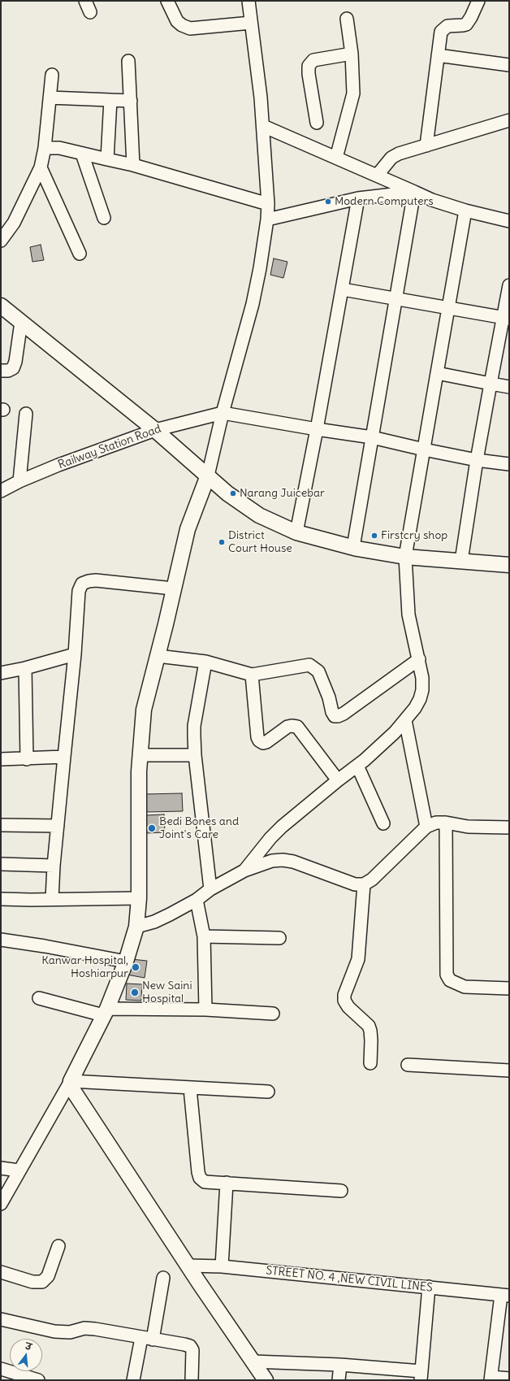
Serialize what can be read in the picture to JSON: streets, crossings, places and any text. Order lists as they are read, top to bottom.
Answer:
{
  "streets": {
    "street": ["Railway Station Road", "STREET NO. 4 ,NEW CIVIL LINES"]
  },
  "places": [
    "Modern Computers",
    "Narang Juicebar",
    "Firstcry shop",
    "District Court House",
    "Bedi Bones and Joint's Care",
    "Kanwar Hospital, Hoshiarpur",
    "New Saini Hospital"
  ],
  "north": "top"
}
